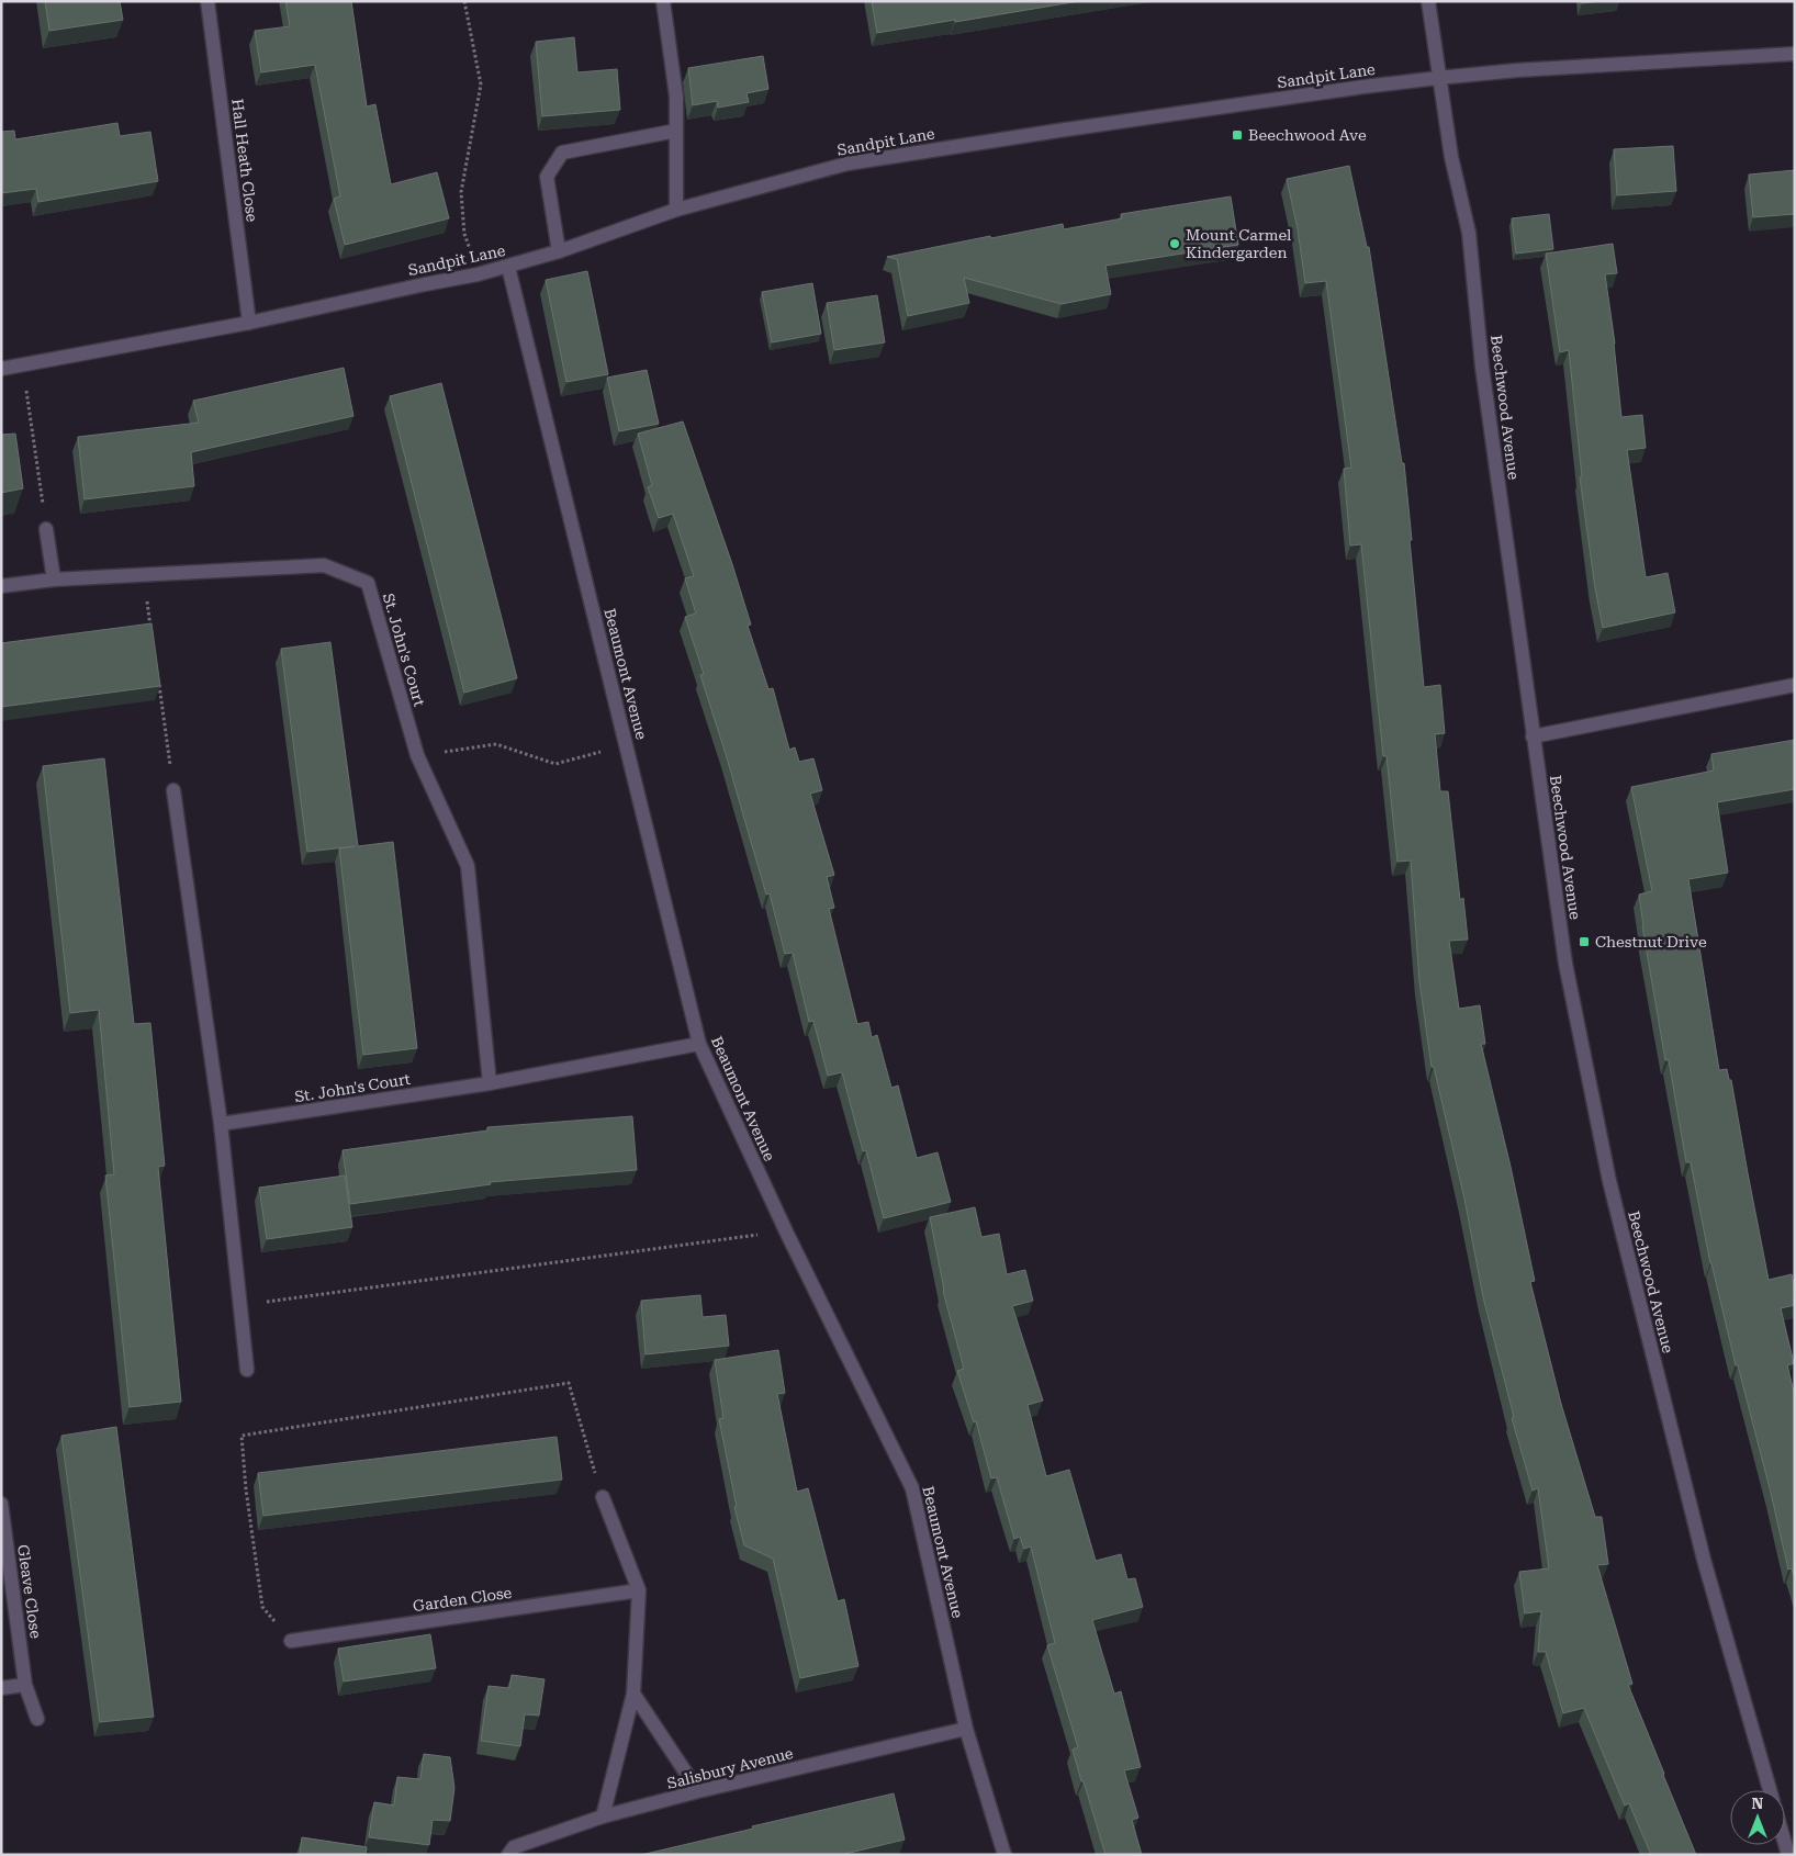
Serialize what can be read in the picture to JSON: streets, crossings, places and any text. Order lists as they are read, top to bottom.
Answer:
{
  "streets": {
    "street": [
      "Sandpit Lane",
      "Hall Heath Close",
      "Beechwood Avenue",
      "St. John's Court",
      "Beaumont Avenue",
      "Gleave Close",
      "Garden Close",
      "Salisbury Avenue"
    ]
  },
  "crossings": [
    ["Sandpit Lane", "Hall Heath Close"],
    ["Sandpit Lane", "Beechwood Avenue"],
    ["Sandpit Lane", "Beaumont Avenue"],
    ["St. John's Court", "Beaumont Avenue"],
    ["Beaumont Avenue", "Salisbury Avenue"]
  ],
  "places": {
    "transit": ["Beechwood Ave", "Chestnut Drive"],
    "other": ["Mount Carmel Kindergarden"]
  },
  "north": "top"
}
